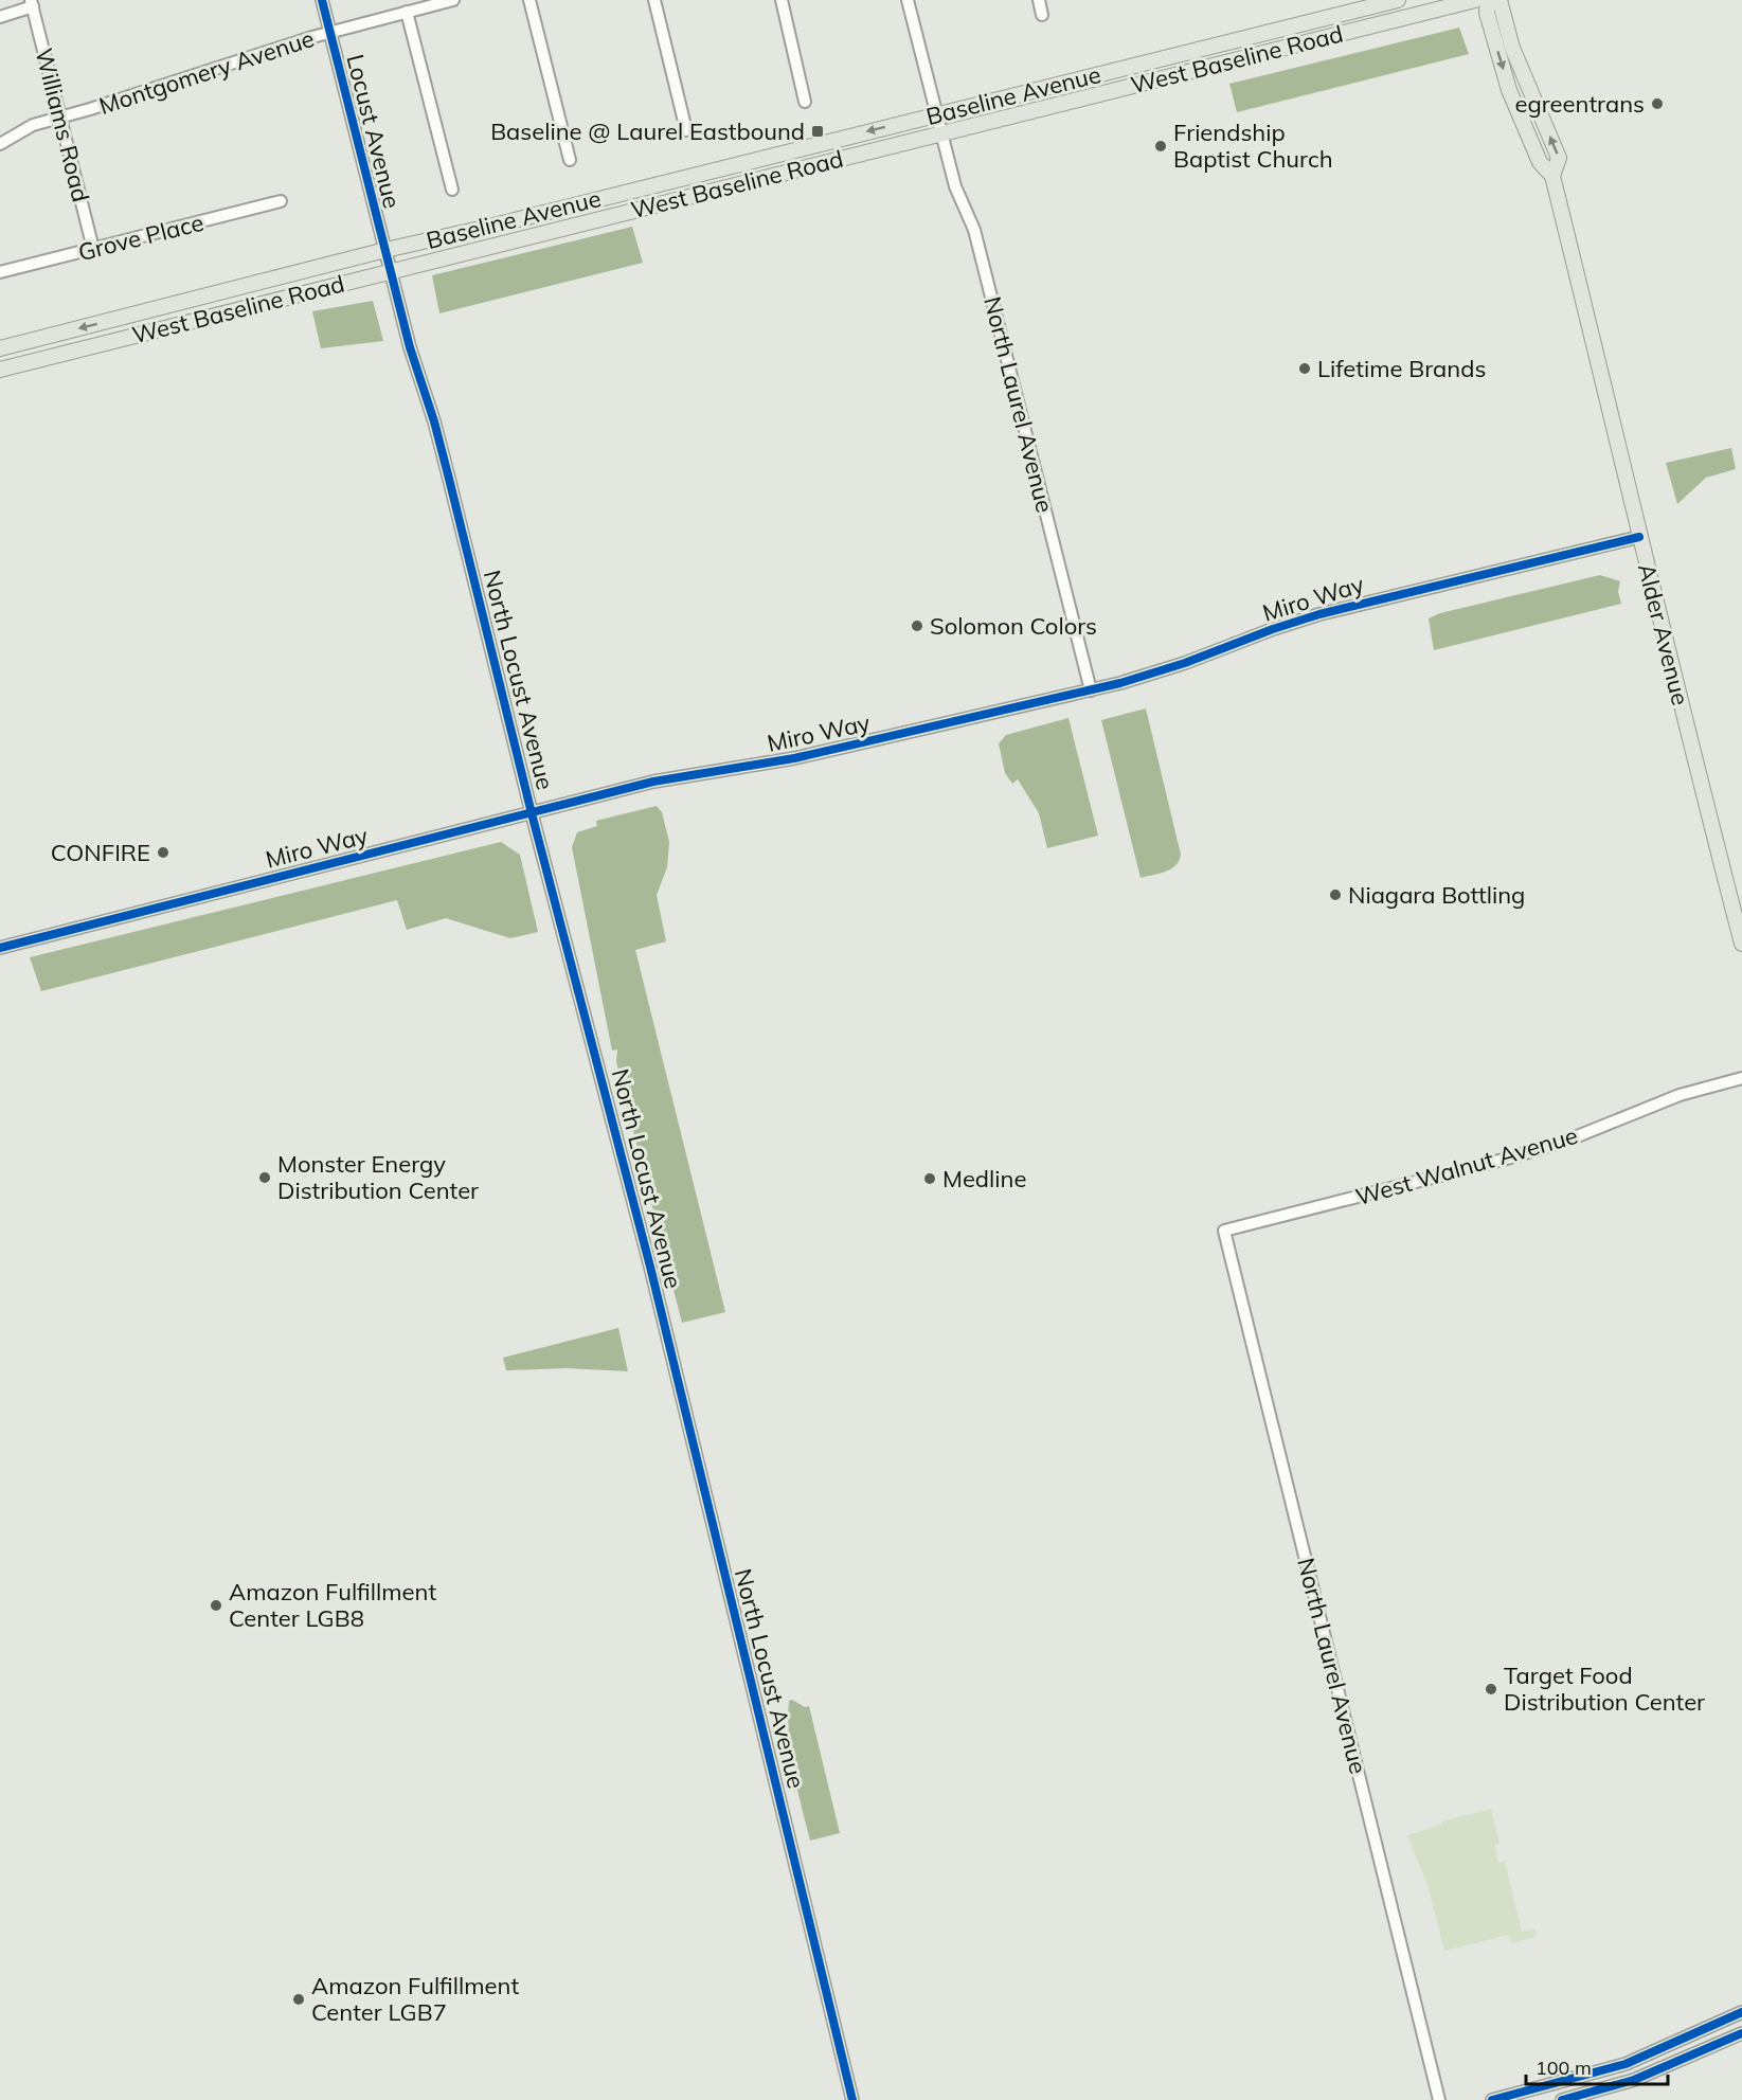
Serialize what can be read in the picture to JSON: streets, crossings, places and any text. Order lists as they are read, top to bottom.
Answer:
{
  "streets": {
    "main road": ["West Baseline Road", "Baseline Avenue", "Alder Avenue"],
    "street": [
      "Montgomery Avenue",
      "Williams Road",
      "Locust Avenue",
      "Grove Place",
      "North Laurel Avenue",
      "Miro Way",
      "North Locust Avenue",
      "West Walnut Avenue"
    ]
  },
  "crossings": [
    ["West Baseline Road", "Baseline Avenue"],
    ["West Baseline Road", "Locust Avenue"],
    ["West Baseline Road", "North Laurel Avenue"],
    ["West Baseline Road", "North Locust Avenue"],
    ["Montgomery Avenue", "Williams Road"],
    ["Montgomery Avenue", "Locust Avenue"],
    ["Baseline Avenue", "Locust Avenue"],
    ["Baseline Avenue", "North Laurel Avenue"],
    ["Williams Road", "Grove Place"],
    ["Locust Avenue", "North Locust Avenue"],
    ["North Laurel Avenue", "Miro Way"],
    ["North Laurel Avenue", "West Walnut Avenue"],
    ["Miro Way", "Alder Avenue"],
    ["Miro Way", "North Locust Avenue"]
  ],
  "one_way": ["Baseline Avenue"],
  "places": {
    "other": [
      "egreentrans",
      "Friendship Baptist Church",
      "Lifetime Brands",
      "Solomon Colors",
      "CONFIRE",
      "Niagara Bottling",
      "Monster Energy Distribution Center",
      "Medline",
      "Amazon Fulfillment Center LGB8",
      "Target Food Distribution Center",
      "Amazon Fulfillment Center LGB7"
    ],
    "transit": ["Baseline @ Laurel Eastbound"]
  },
  "scale_bar": "100 m"
}
